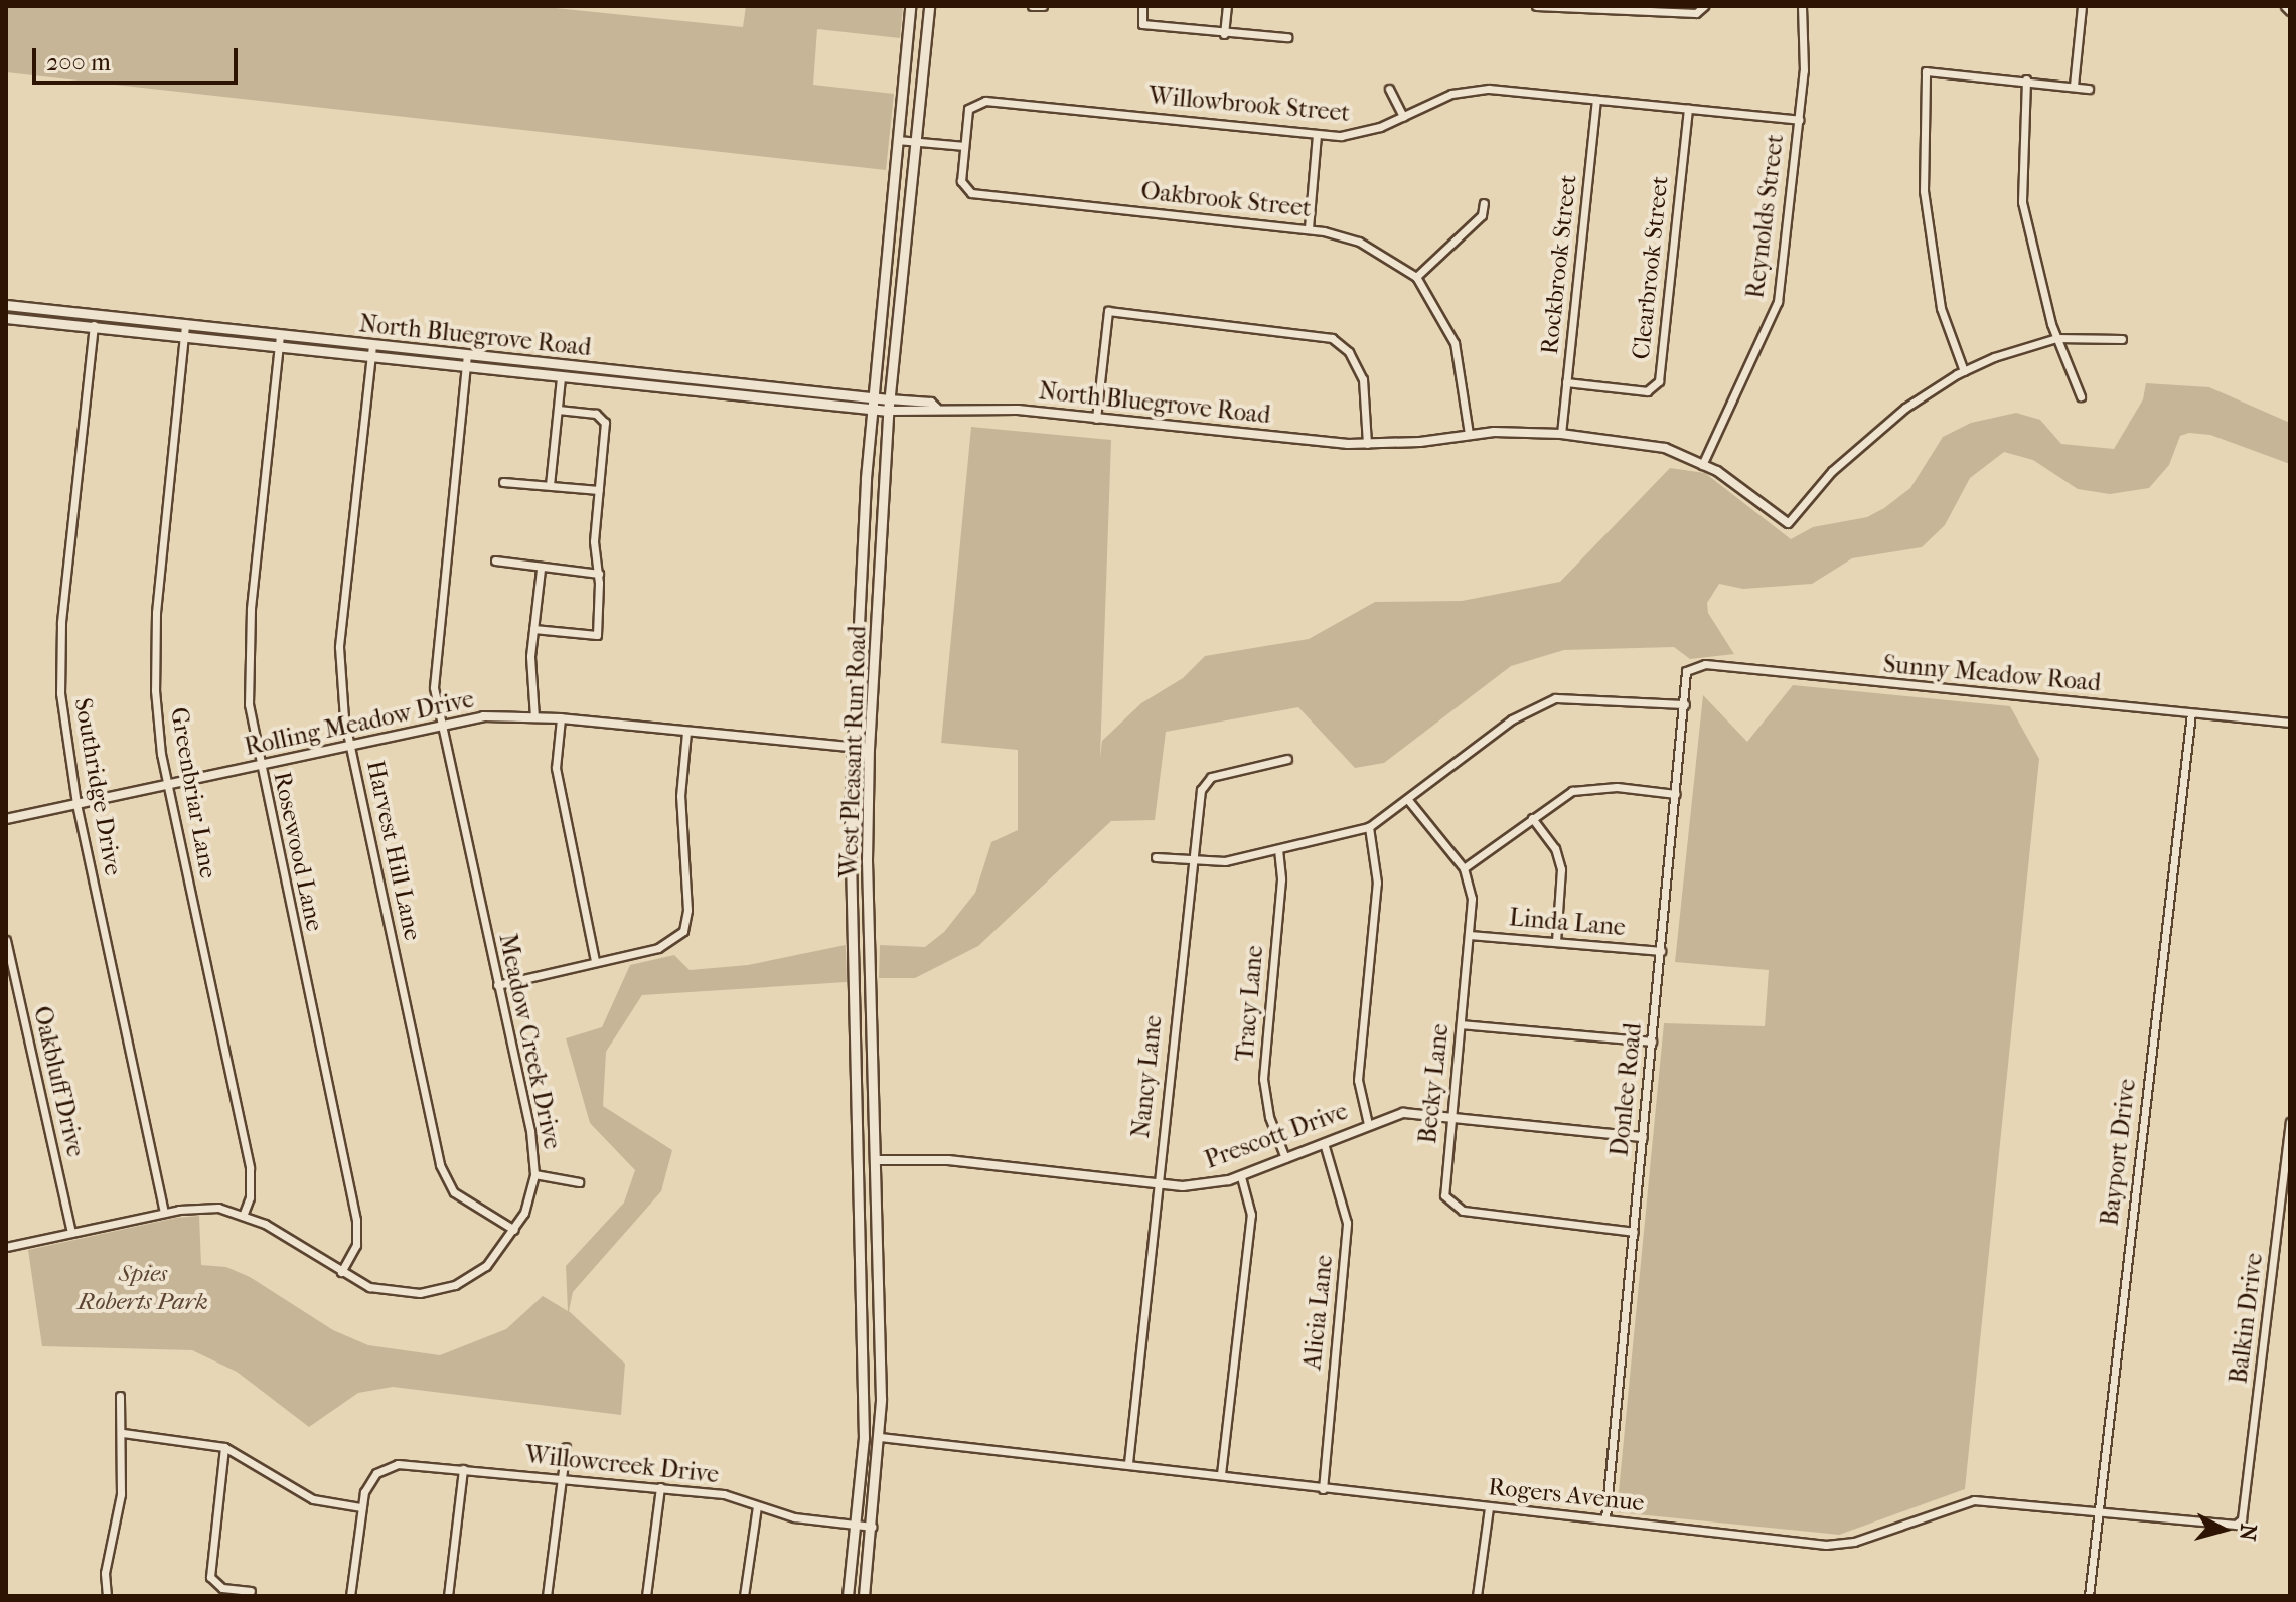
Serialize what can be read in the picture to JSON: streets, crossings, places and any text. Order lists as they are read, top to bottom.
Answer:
{
  "streets": {
    "main road": ["North Bluegrove Road", "West Pleasant Run Road"],
    "street": [
      "Willowbrook Street",
      "Oakbrook Street",
      "Reynolds Street",
      "Rockbrook Street",
      "Clearbrook Street",
      "Sunny Meadow Road",
      "Rolling Meadow Drive",
      "Southridge Drive",
      "Greenbriar Lane",
      "Harvest Hill Lane",
      "Rosewood Lane",
      "Linda Lane",
      "Tracy Lane",
      "Meadow Creek Drive",
      "Nancy Lane",
      "Oakbluff Drive",
      "Becky Lane",
      "Donlee Road",
      "Prescott Drive",
      "Bayport Drive",
      "Alicia Lane",
      "Balkin Drive",
      "Willowcreek Drive",
      "Rogers Avenue"
    ]
  },
  "crossings": [
    ["Willowbrook Street", "Oakbrook Street"],
    ["Willowbrook Street", "Reynolds Street"],
    ["Willowbrook Street", "Rockbrook Street"],
    ["Willowbrook Street", "Clearbrook Street"],
    ["Oakbrook Street", "North Bluegrove Road"],
    ["Reynolds Street", "North Bluegrove Road"],
    ["Rockbrook Street", "Clearbrook Street"],
    ["Rockbrook Street", "North Bluegrove Road"],
    ["North Bluegrove Road", "West Pleasant Run Road"],
    ["North Bluegrove Road", "Southridge Drive"],
    ["North Bluegrove Road", "Greenbriar Lane"],
    ["North Bluegrove Road", "Harvest Hill Lane"],
    ["North Bluegrove Road", "Rosewood Lane"],
    ["North Bluegrove Road", "Meadow Creek Drive"],
    ["Sunny Meadow Road", "Donlee Road"],
    ["Sunny Meadow Road", "Bayport Drive"],
    ["Rolling Meadow Drive", "West Pleasant Run Road"],
    ["Rolling Meadow Drive", "Southridge Drive"],
    ["Rolling Meadow Drive", "Greenbriar Lane"],
    ["Rolling Meadow Drive", "Harvest Hill Lane"],
    ["Rolling Meadow Drive", "Rosewood Lane"],
    ["Rolling Meadow Drive", "Meadow Creek Drive"],
    ["West Pleasant Run Road", "Prescott Drive"],
    ["West Pleasant Run Road", "Willowcreek Drive"],
    ["West Pleasant Run Road", "Rogers Avenue"],
    ["Southridge Drive", "Meadow Creek Drive"],
    ["Greenbriar Lane", "Meadow Creek Drive"],
    ["Harvest Hill Lane", "Meadow Creek Drive"],
    ["Rosewood Lane", "Meadow Creek Drive"],
    ["Linda Lane", "Becky Lane"],
    ["Linda Lane", "Donlee Road"],
    ["Tracy Lane", "Prescott Drive"],
    ["Meadow Creek Drive", "Oakbluff Drive"],
    ["Nancy Lane", "Prescott Drive"],
    ["Nancy Lane", "Rogers Avenue"],
    ["Becky Lane", "Donlee Road"],
    ["Becky Lane", "Prescott Drive"],
    ["Donlee Road", "Prescott Drive"],
    ["Donlee Road", "Rogers Avenue"],
    ["Prescott Drive", "Alicia Lane"],
    ["Bayport Drive", "Rogers Avenue"],
    ["Alicia Lane", "Rogers Avenue"],
    ["Balkin Drive", "Rogers Avenue"]
  ],
  "parks": ["Spies Roberts Park"],
  "scale_bar": "200 m",
  "north": "right"
}
